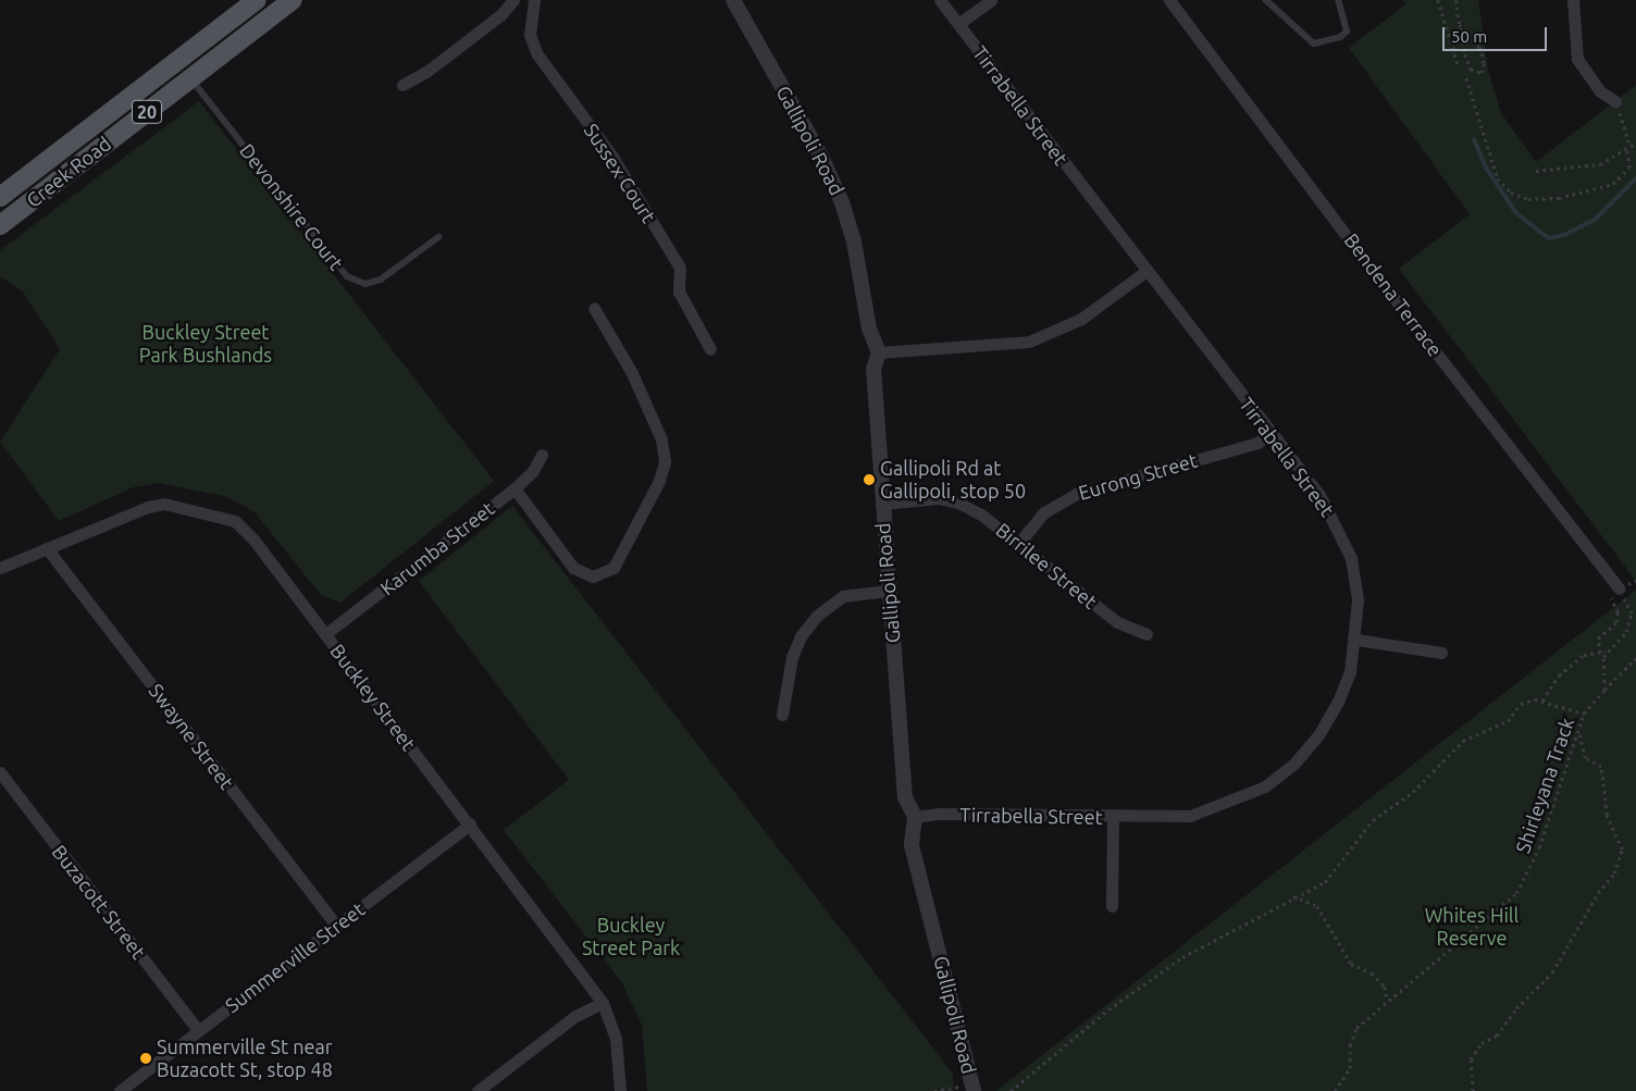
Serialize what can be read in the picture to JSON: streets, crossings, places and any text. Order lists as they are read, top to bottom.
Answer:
{
  "streets": {
    "main road": ["20", "Creek Road"],
    "street": [
      "Tirrabella Street",
      "Gallipoli Road",
      "Sussex Court",
      "Bendena Terrace",
      "Eurong Street",
      "Karumba Street",
      "Birrilee Street",
      "Buckley Street",
      "Swayne Street",
      "Buzacott Street",
      "Summerville Street"
    ],
    "lane": ["Devonshire Court"],
    "path": ["Shirleyana Track"]
  },
  "crossings": [
    ["Tirrabella Street", "Gallipoli Road"],
    ["Tirrabella Street", "Eurong Street"],
    ["Gallipoli Road", "Birrilee Street"],
    ["Creek Road", "Devonshire Court"],
    ["Eurong Street", "Birrilee Street"],
    ["Karumba Street", "Buckley Street"],
    ["Buckley Street", "Swayne Street"],
    ["Buckley Street", "Summerville Street"],
    ["Swayne Street", "Summerville Street"],
    ["Buzacott Street", "Summerville Street"]
  ],
  "parks": ["Buckley Street Park Bushlands", "Whites Hill Reserve", "Buckley Street Park"],
  "places": ["Gallipoli Rd at Gallipoli, stop 50", "Summerville St near Buzacott St, stop 48"],
  "scale_bar": "50 m"
}
